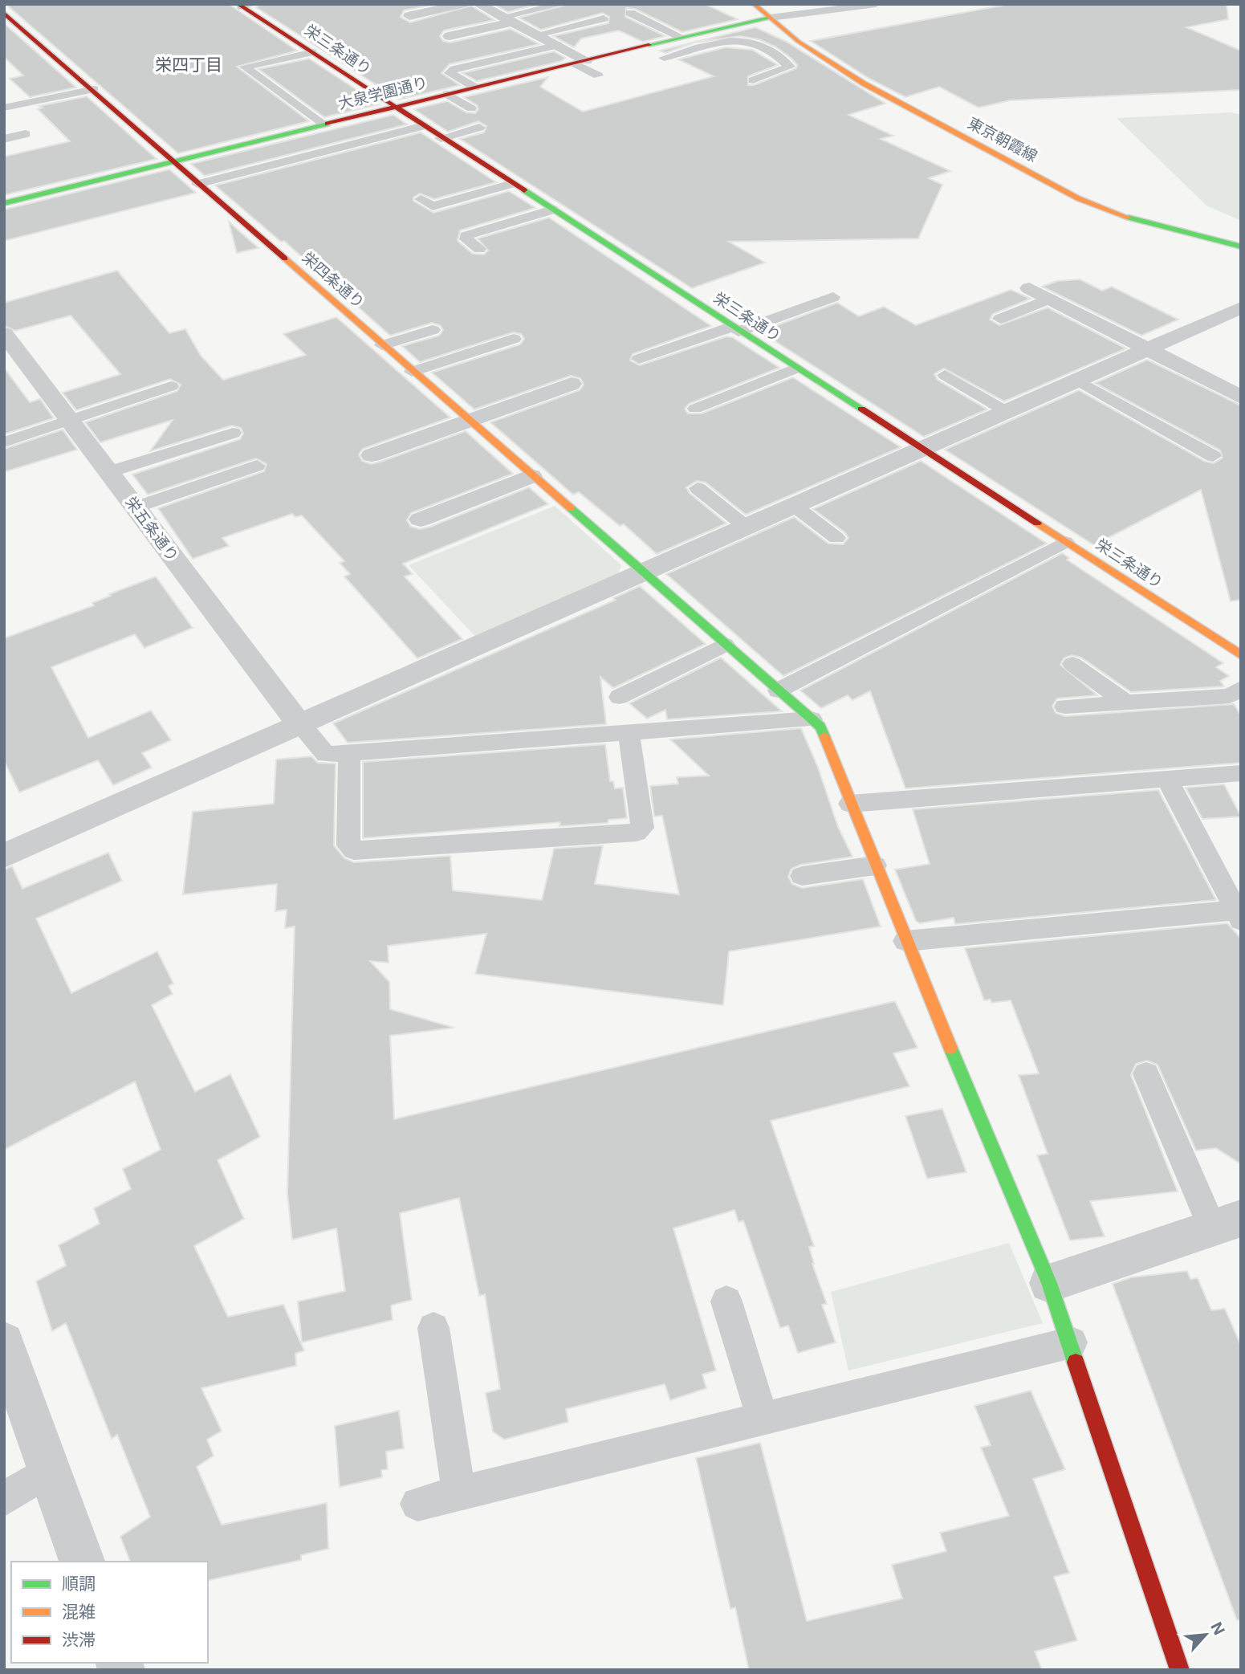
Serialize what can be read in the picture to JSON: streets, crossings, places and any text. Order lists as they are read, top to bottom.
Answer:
{
  "streets": {
    "street": [
      "栄三条通り",
      "大泉学園通り",
      "東京朝霞線",
      "栄四条通り",
      "栄五条通り"
    ]
  },
  "crossings": [
    ["栄三条通り", "大泉学園通り"],
    ["大泉学園通り", "東京朝霞線"],
    ["大泉学園通り", "栄四条通り"]
  ],
  "districts": ["栄四丁目"],
  "legend": ["順調", "混雑", "渋滞"],
  "north": "top right"
}
